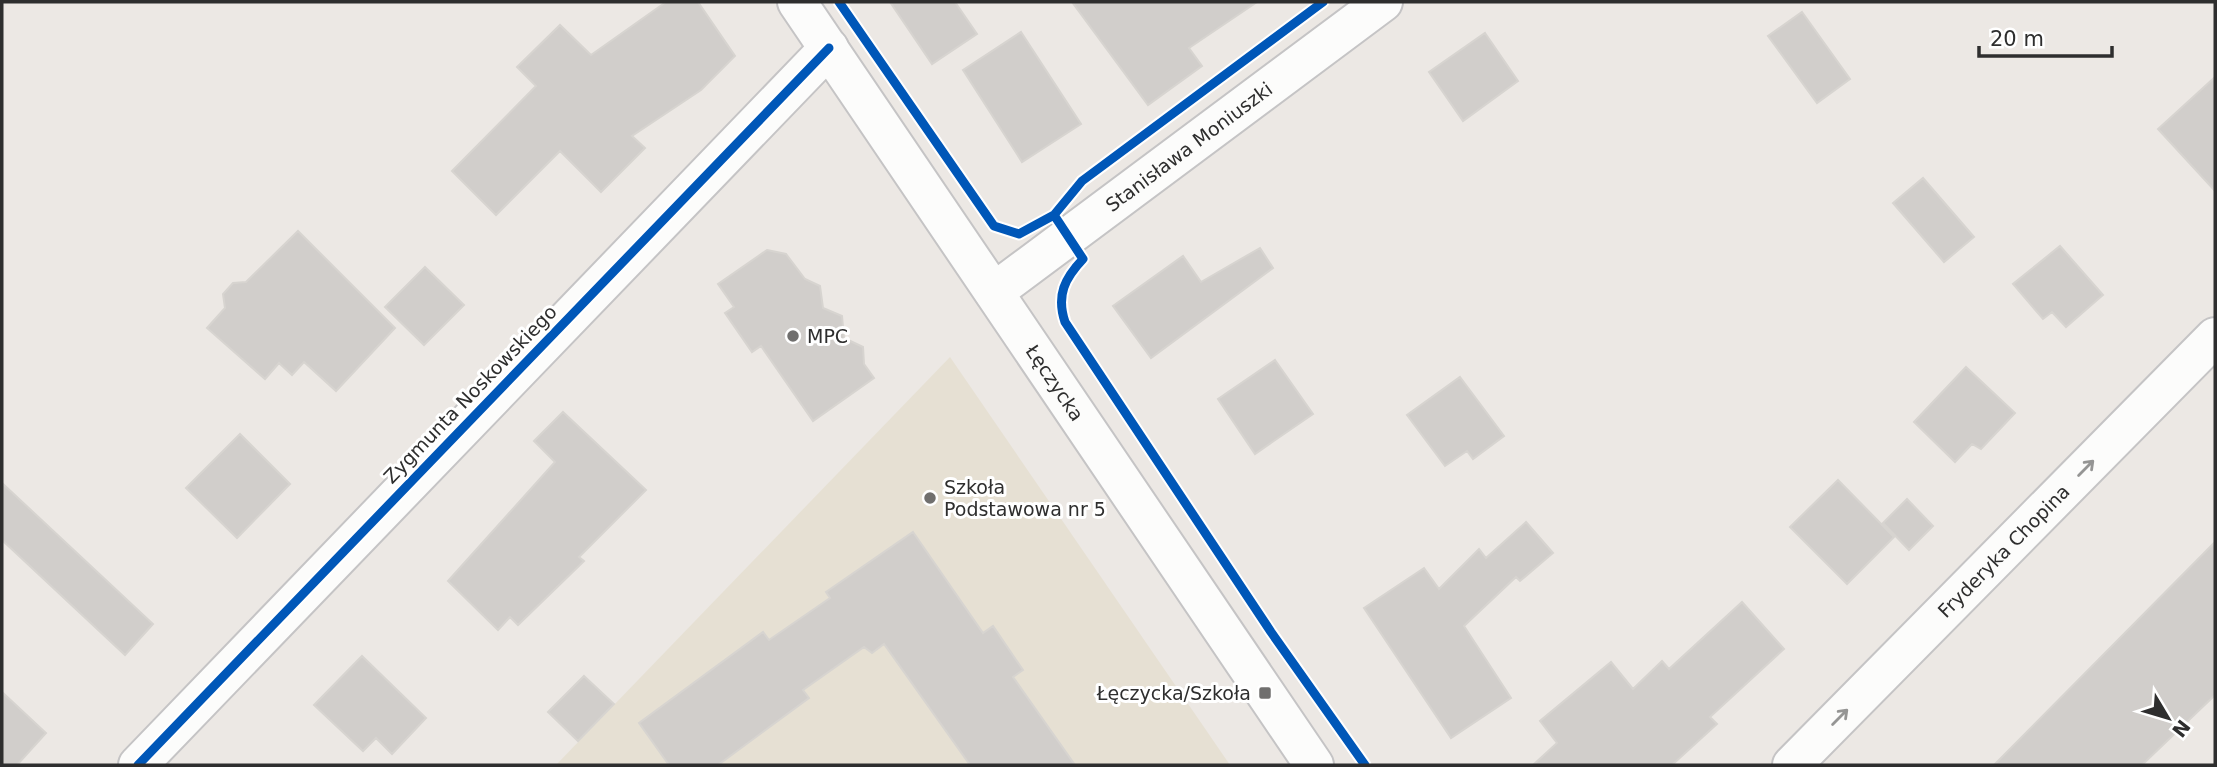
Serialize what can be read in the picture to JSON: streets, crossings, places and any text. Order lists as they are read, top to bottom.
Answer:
{
  "streets": {
    "street": [
      "Stanisława Moniuszki",
      "Łęczycka",
      "Zygmunta Noskowskiego",
      "Fryderyka Chopina"
    ]
  },
  "crossings": [
    ["Stanisława Moniuszki", "Łęczycka"],
    ["Łęczycka", "Zygmunta Noskowskiego"]
  ],
  "one_way": ["Fryderyka Chopina"],
  "places": {
    "other": ["MPC", "Szkoła Podstawowa nr 5"],
    "transit": ["Łęczycka/Szkoła"]
  },
  "scale_bar": "20 m",
  "north": "bottom right"
}
